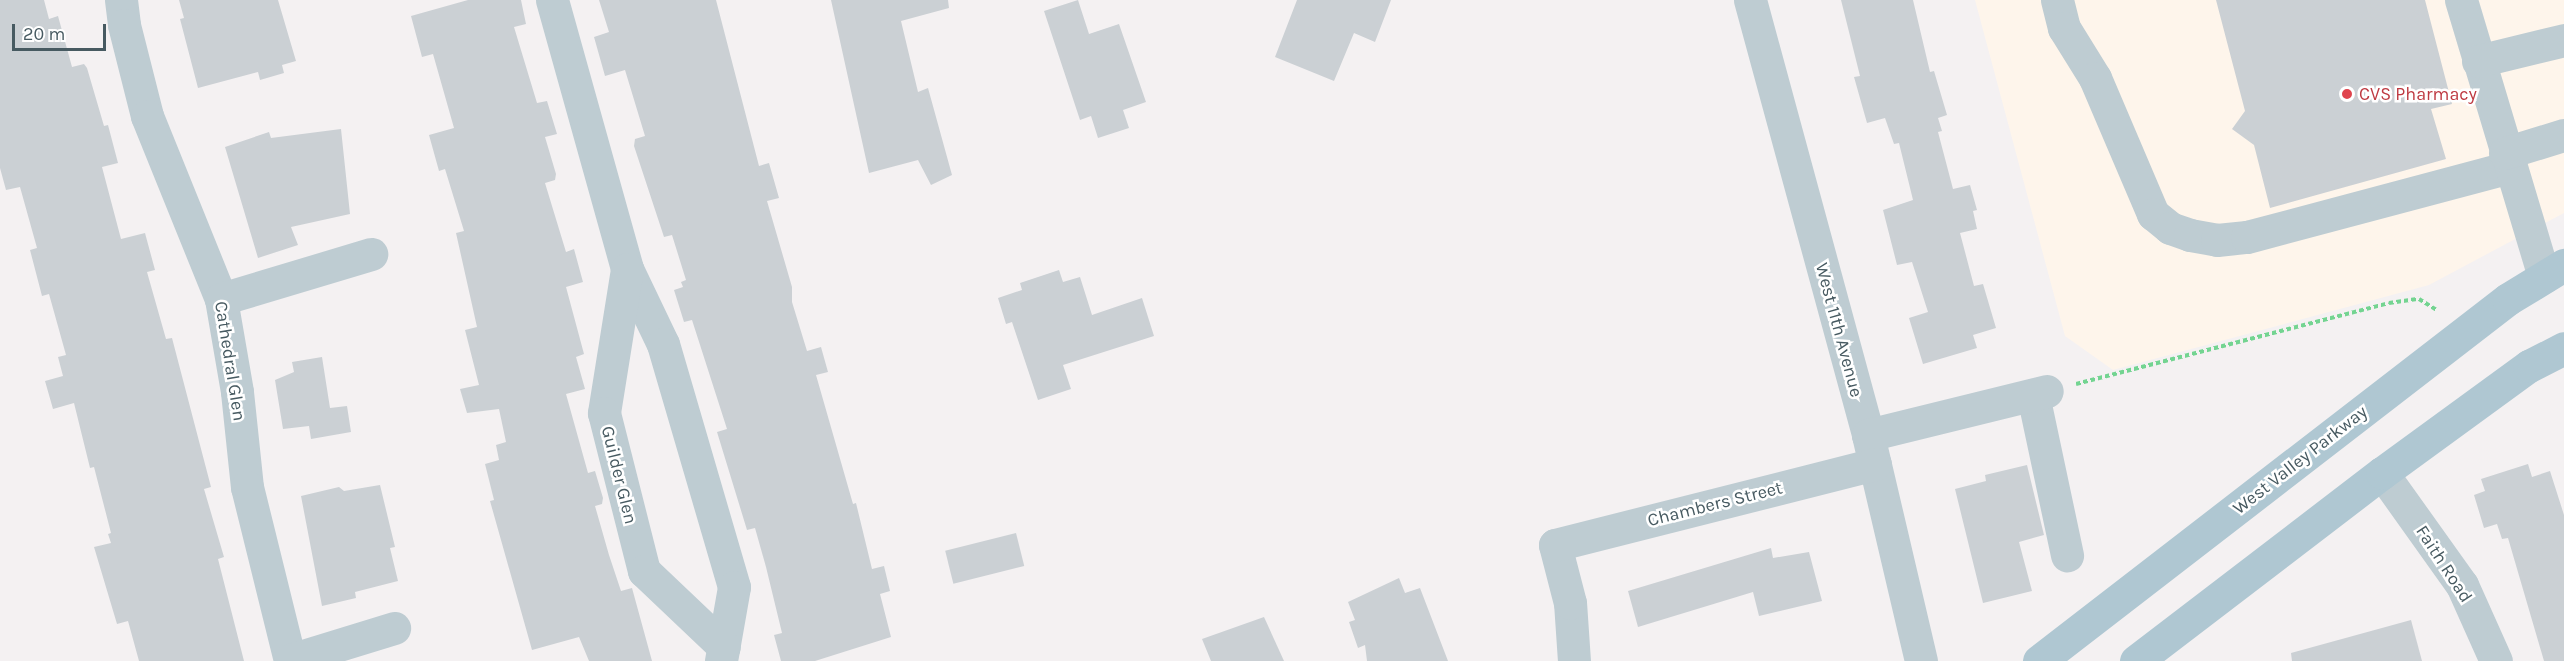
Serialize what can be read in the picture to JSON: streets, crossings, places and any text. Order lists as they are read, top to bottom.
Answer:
{
  "streets": {
    "main road": ["West Valley Parkway"],
    "street": [
      "West 11th Avenue",
      "Cathedral Glen",
      "Guilder Glen",
      "Chambers Street",
      "Faith Road"
    ]
  },
  "crossings": [
    ["West 11th Avenue", "Chambers Street"]
  ],
  "places": ["CVS Pharmacy"],
  "scale_bar": "20 m"
}
